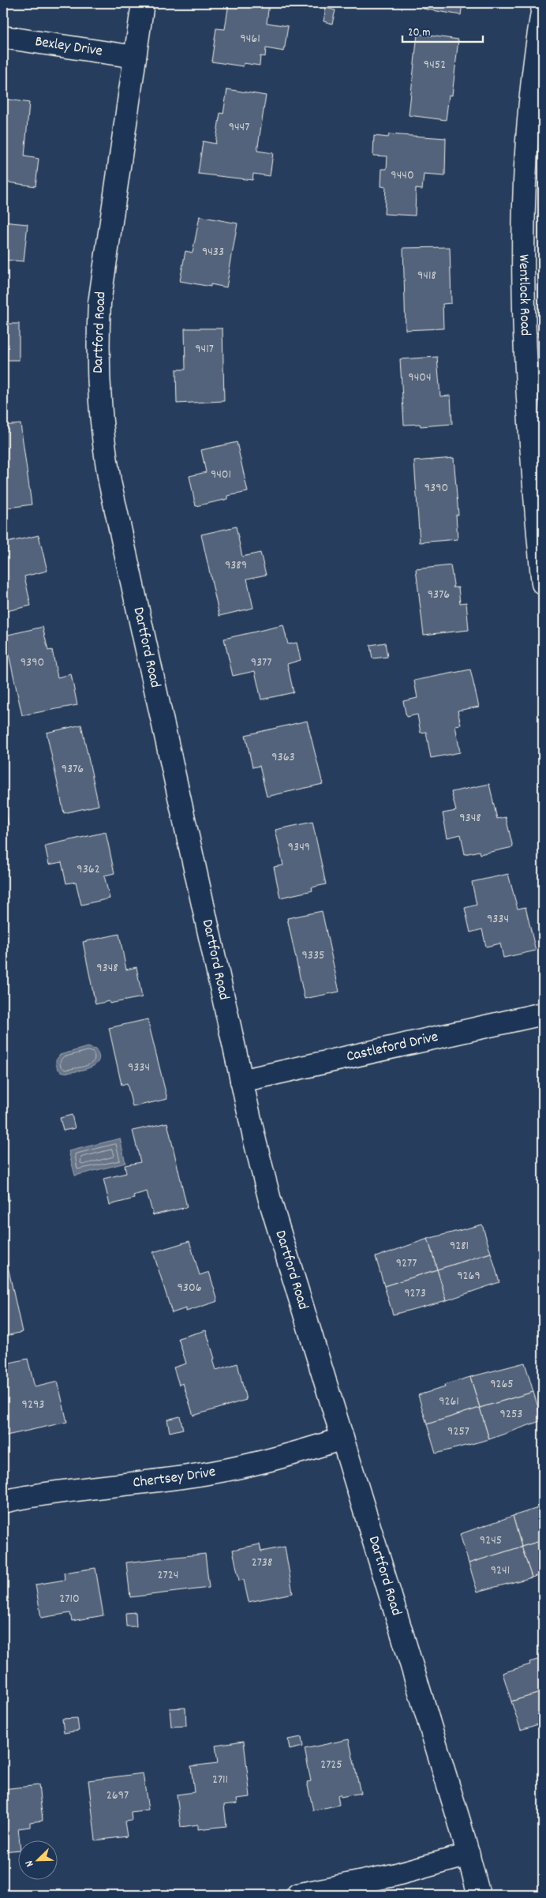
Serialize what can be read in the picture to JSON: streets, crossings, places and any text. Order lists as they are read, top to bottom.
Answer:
{
  "streets": {
    "street": [
      "Bexley Drive",
      "Wentlock Road",
      "Dartford Road",
      "Castleford Drive",
      "Chertsey Drive"
    ]
  },
  "crossings": [
    ["Bexley Drive", "Dartford Road"],
    ["Dartford Road", "Castleford Drive"],
    ["Dartford Road", "Chertsey Drive"]
  ],
  "house_numbers": [
    "9461",
    "9452",
    "9447",
    "9440",
    "9433",
    "9418",
    "9417",
    "9404",
    "9401",
    "9390",
    "9389",
    "9376",
    "9390",
    "9377",
    "9363",
    "9376",
    "9348",
    "9349",
    "9362",
    "9334",
    "9335",
    "9348",
    "9334",
    "9281",
    "9277",
    "9269",
    "9306",
    "9273",
    "9265",
    "9261",
    "9293",
    "9253",
    "9257",
    "9245",
    "2738",
    "9241",
    "2724",
    "2710",
    "2725",
    "2711",
    "2697"
  ],
  "scale_bar": "20 m",
  "north": "bottom left"
}
